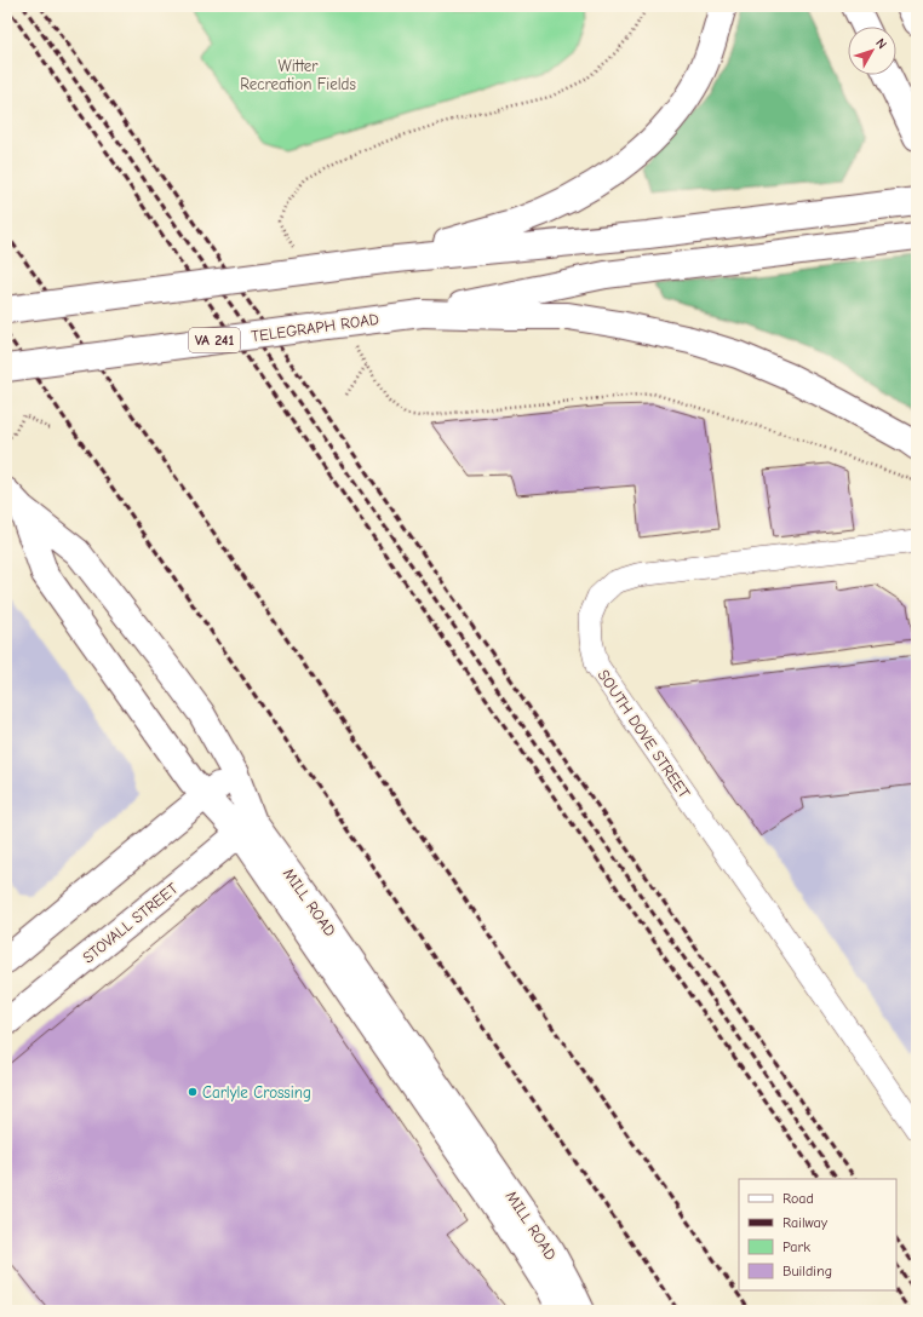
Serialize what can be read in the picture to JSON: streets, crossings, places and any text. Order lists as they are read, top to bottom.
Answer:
{
  "streets": {
    "main road": [
      "TELEGRAPH ROAD",
      "VA 241",
      "MILL ROAD",
      "STOVALL STREET"
    ],
    "street": ["SOUTH DOVE STREET"]
  },
  "crossings": [
    ["MILL ROAD", "STOVALL STREET"]
  ],
  "parks": ["Witter Recreation Fields"],
  "places": ["Carlyle Crossing"],
  "legend": [
    "Road",
    "Railway",
    "Park",
    "Building"
  ],
  "north": "top right"
}
